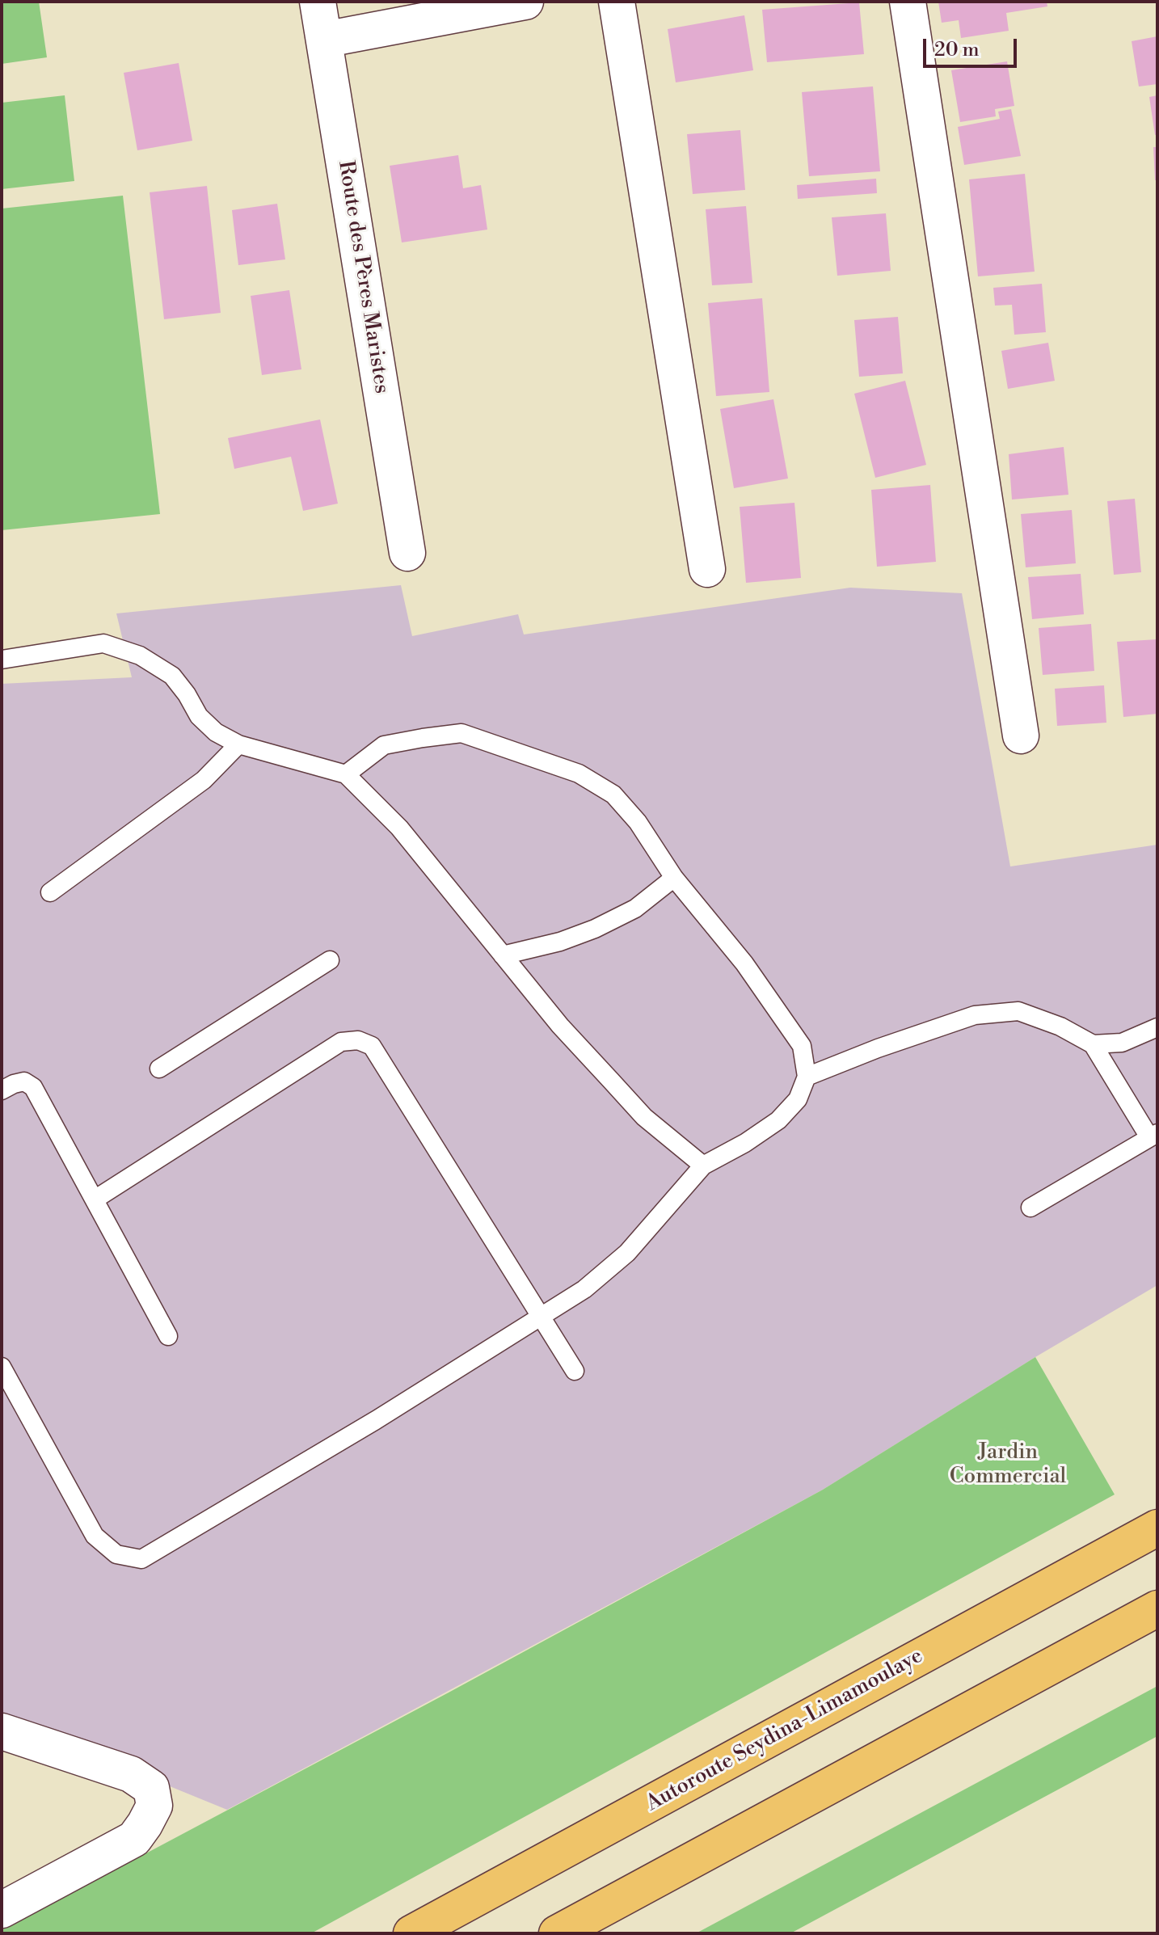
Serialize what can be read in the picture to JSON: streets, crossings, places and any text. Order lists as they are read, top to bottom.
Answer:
{
  "streets": {
    "highway": ["Autoroute Seydina-Limamoulaye"],
    "street": ["Route des Pères Maristes"]
  },
  "parks": ["Jardin Commercial"],
  "scale_bar": "20 m"
}
